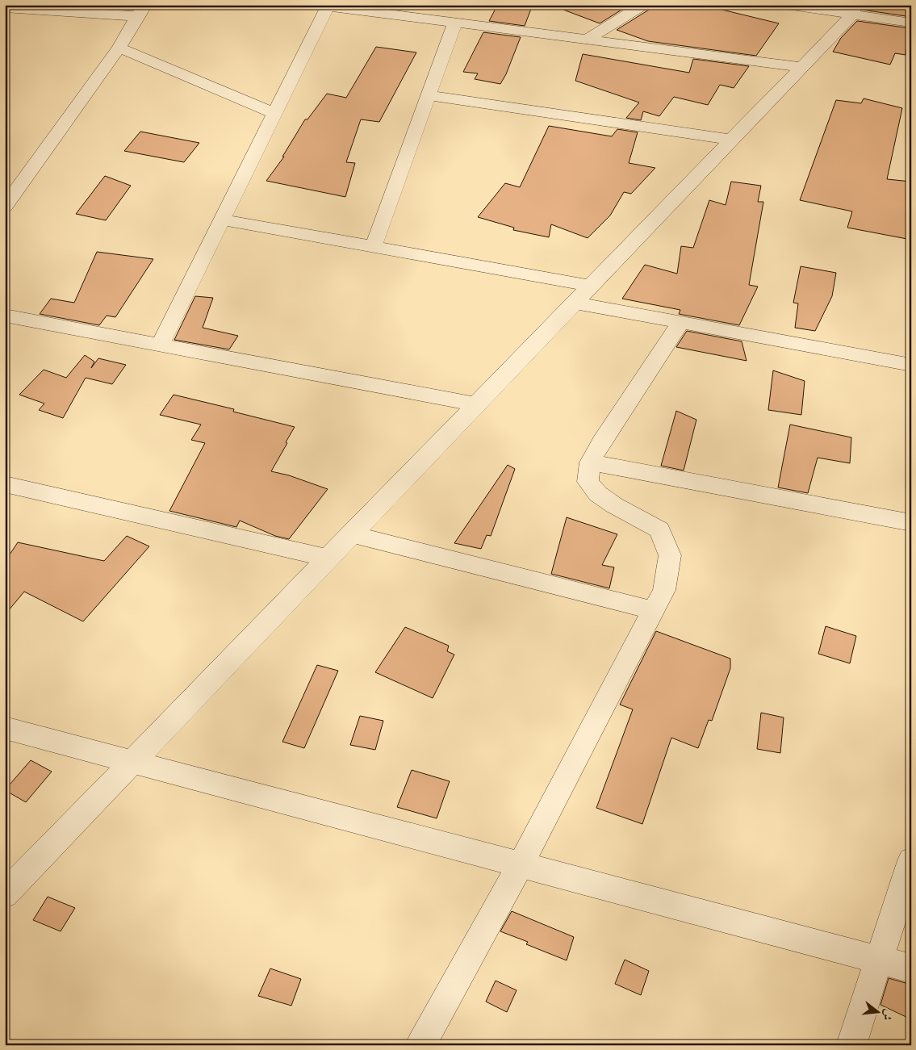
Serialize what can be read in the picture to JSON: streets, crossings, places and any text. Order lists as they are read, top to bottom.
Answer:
{
  "north": "right"
}
